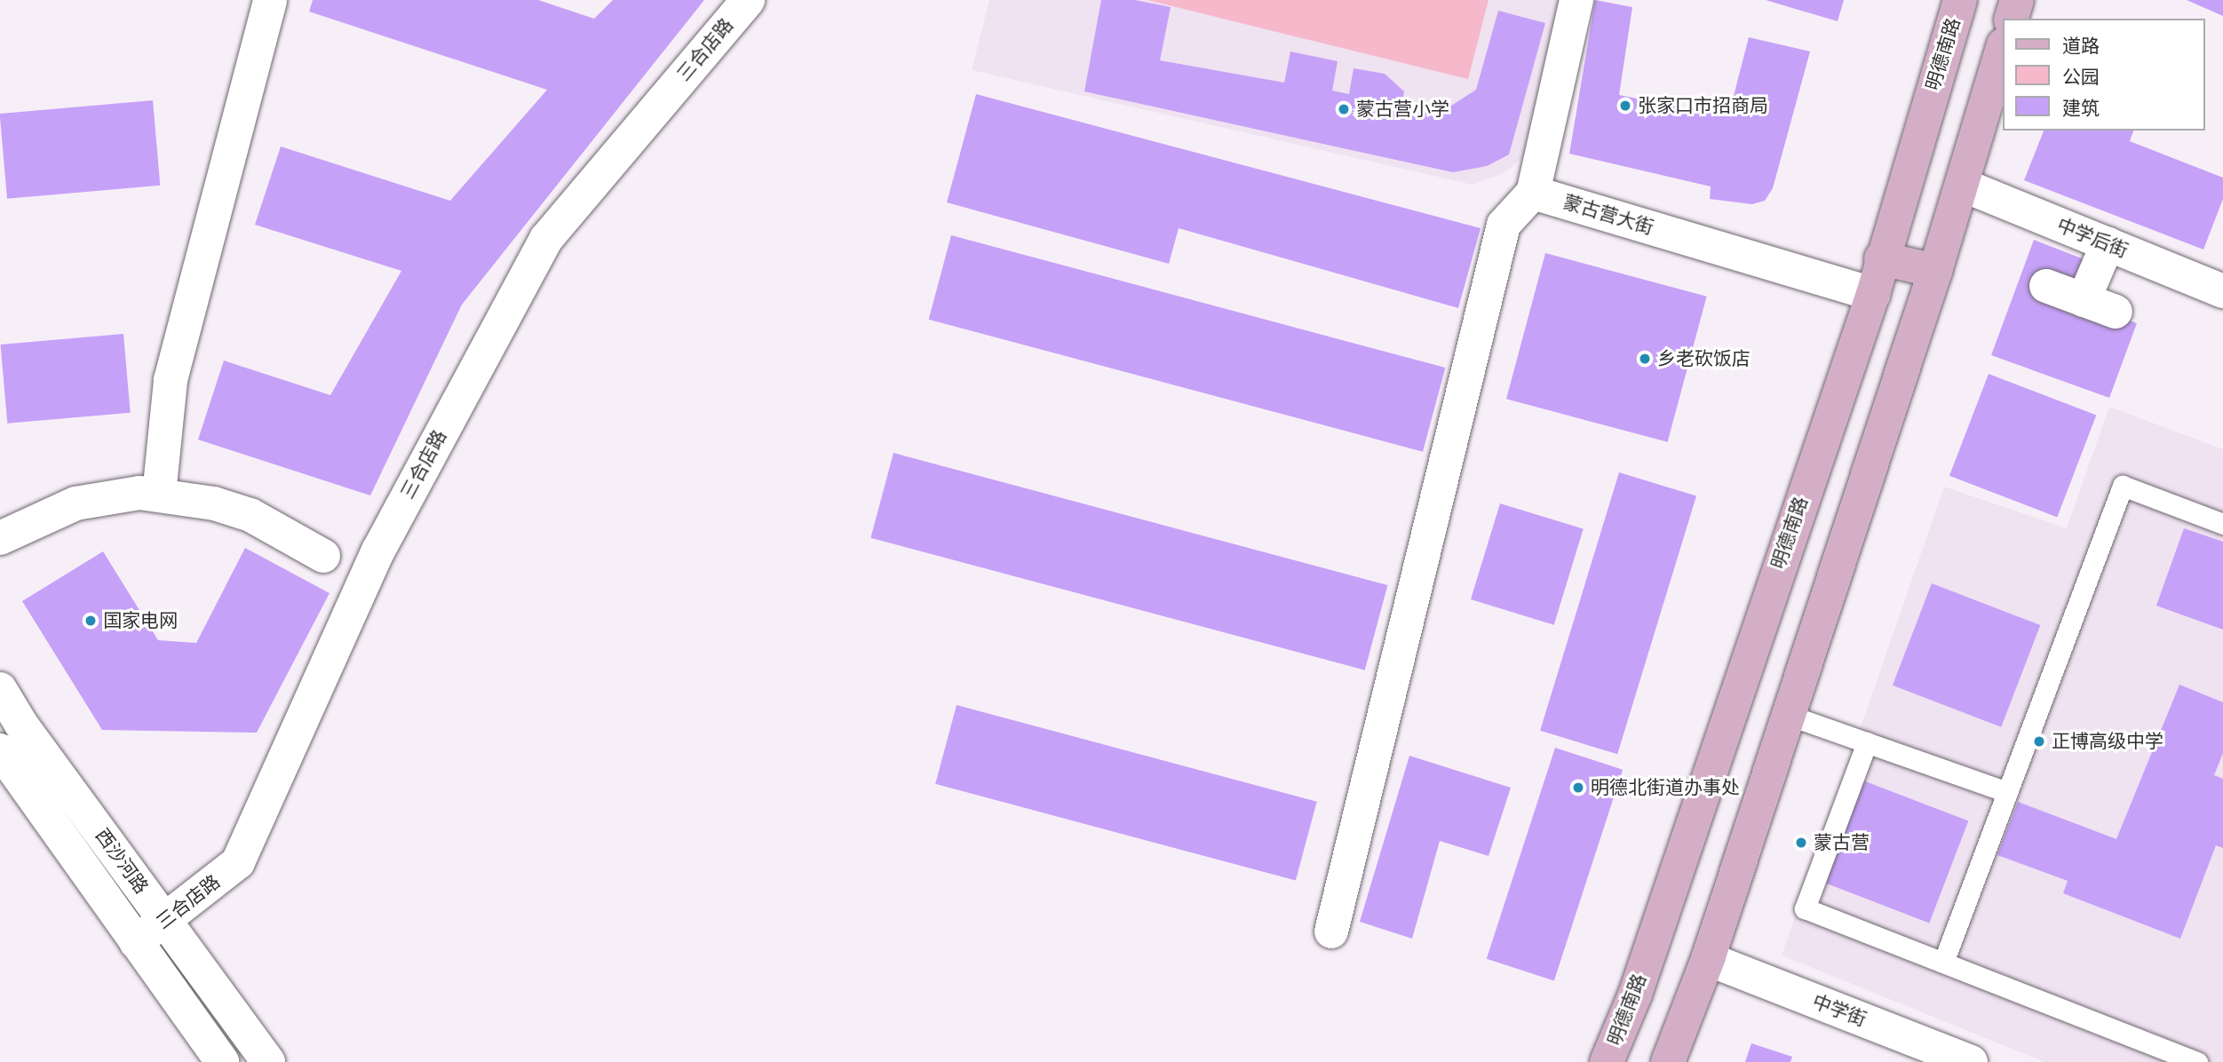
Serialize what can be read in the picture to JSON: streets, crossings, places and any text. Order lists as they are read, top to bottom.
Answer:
{
  "streets": {
    "main road": ["明德南路"],
    "street": [
      "三合店路",
      "蒙古营大街",
      "中学后街",
      "西沙河路",
      "中学街"
    ]
  },
  "crossings": [
    ["三合店路", "西沙河路"],
    ["明德南路", "蒙古营大街"]
  ],
  "places": [
    "张家口市招商局",
    "蒙古营小学",
    "乡老砍饭店",
    "国家电网",
    "正博高级中学",
    "明德北街道办事处",
    "蒙古营"
  ],
  "legend": ["道路", "公园", "建筑"]
}
